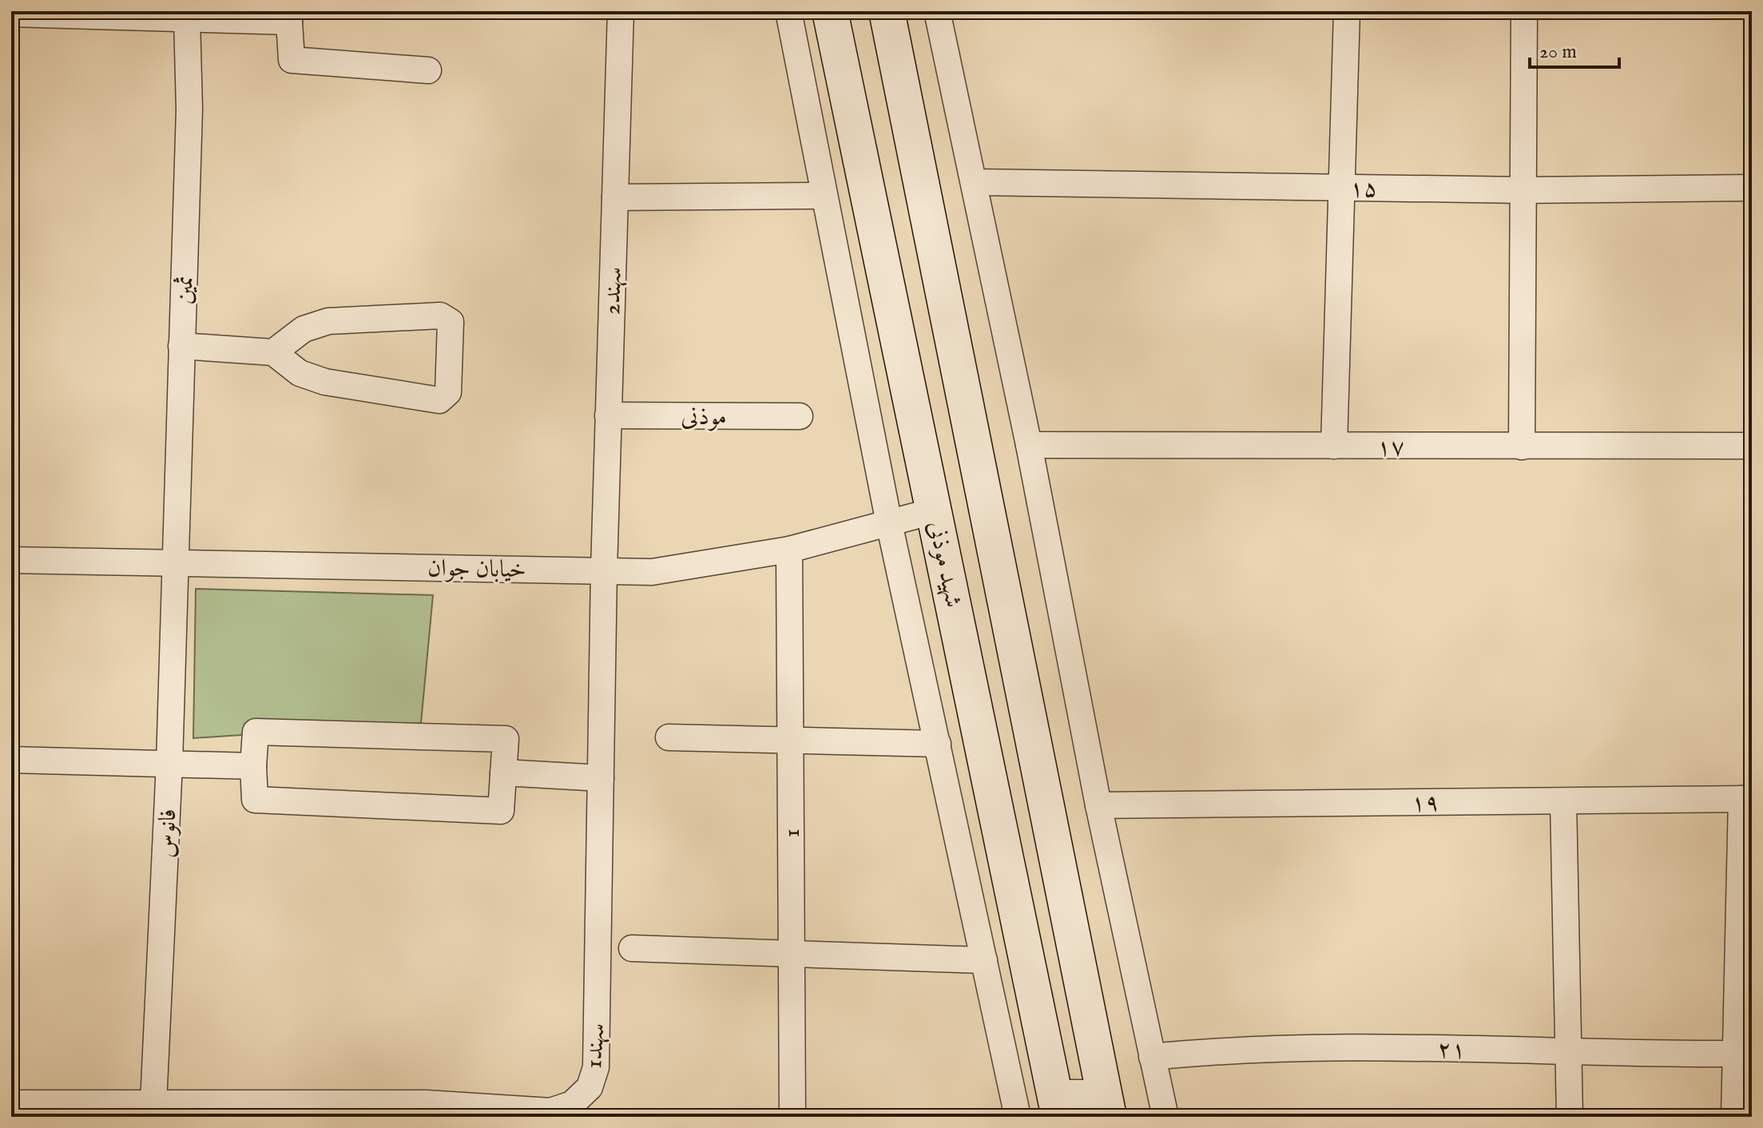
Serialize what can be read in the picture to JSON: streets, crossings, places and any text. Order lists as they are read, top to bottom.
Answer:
{
  "streets": {
    "main road": ["شهید موذنی"],
    "street": [
      "۱۵",
      "ثمین",
      "2سهند",
      "موذنی",
      "۱۷",
      "خیابان جوان",
      "۱۹",
      "فانوس",
      "1",
      "1سهند",
      "۲۱"
    ]
  },
  "crossings": [
    ["ثمین", "خیابان جوان"],
    ["ثمین", "فانوس"],
    ["2سهند", "موذنی"],
    ["2سهند", "خیابان جوان"],
    ["2سهند", "1سهند"],
    ["شهید موذنی", "خیابان جوان"],
    ["خیابان جوان", "فانوس"],
    ["خیابان جوان", "1"],
    ["خیابان جوان", "1سهند"],
    ["فانوس", "1سهند"]
  ],
  "scale_bar": "20 m"
}
